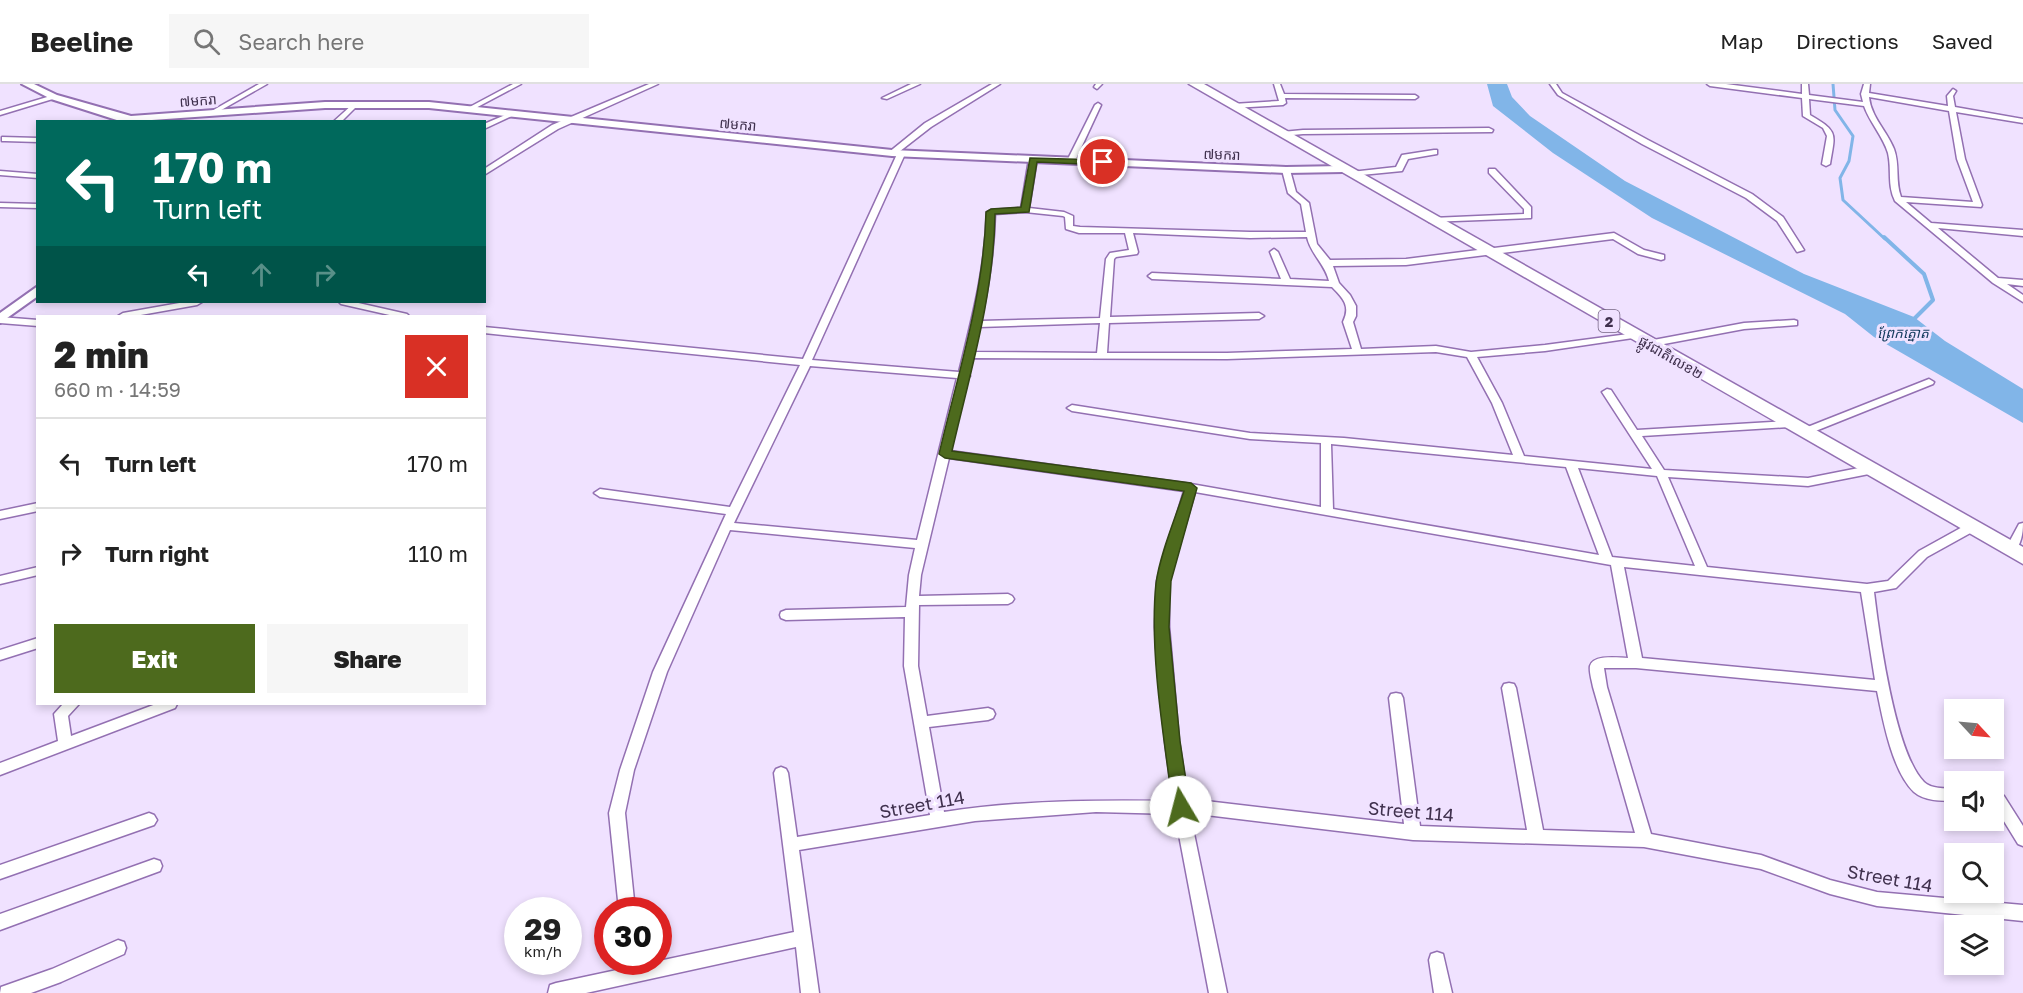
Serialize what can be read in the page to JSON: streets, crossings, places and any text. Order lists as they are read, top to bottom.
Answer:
{
  "streets": {
    "highway": ["2", "ផ្លូវជាតិលេខ២"],
    "street": ["៧មករា", "Street 114"]
  },
  "crossings": [
    ["៧មករា", "ផ្លូវជាតិលេខ២"]
  ],
  "water": ["ព្រែកត្នោត"],
  "north": "bottom right",
  "page": {
    "header": "Beeline",
    "search": "Search here",
    "nav": ["Map", "Directions", "Saved"],
    "turn": ["170 m", "Turn left"],
    "heading": ["2 min", "660 m · 14:59"],
    "list": [
      {
        "name": "Turn left",
        "value": "170 m"
      },
      {
        "name": "Turn right",
        "value": "110 m"
      }
    ],
    "buttons": ["Exit", "Share"],
    "speed": "29 km/h",
    "limit": "30"
  }
}
